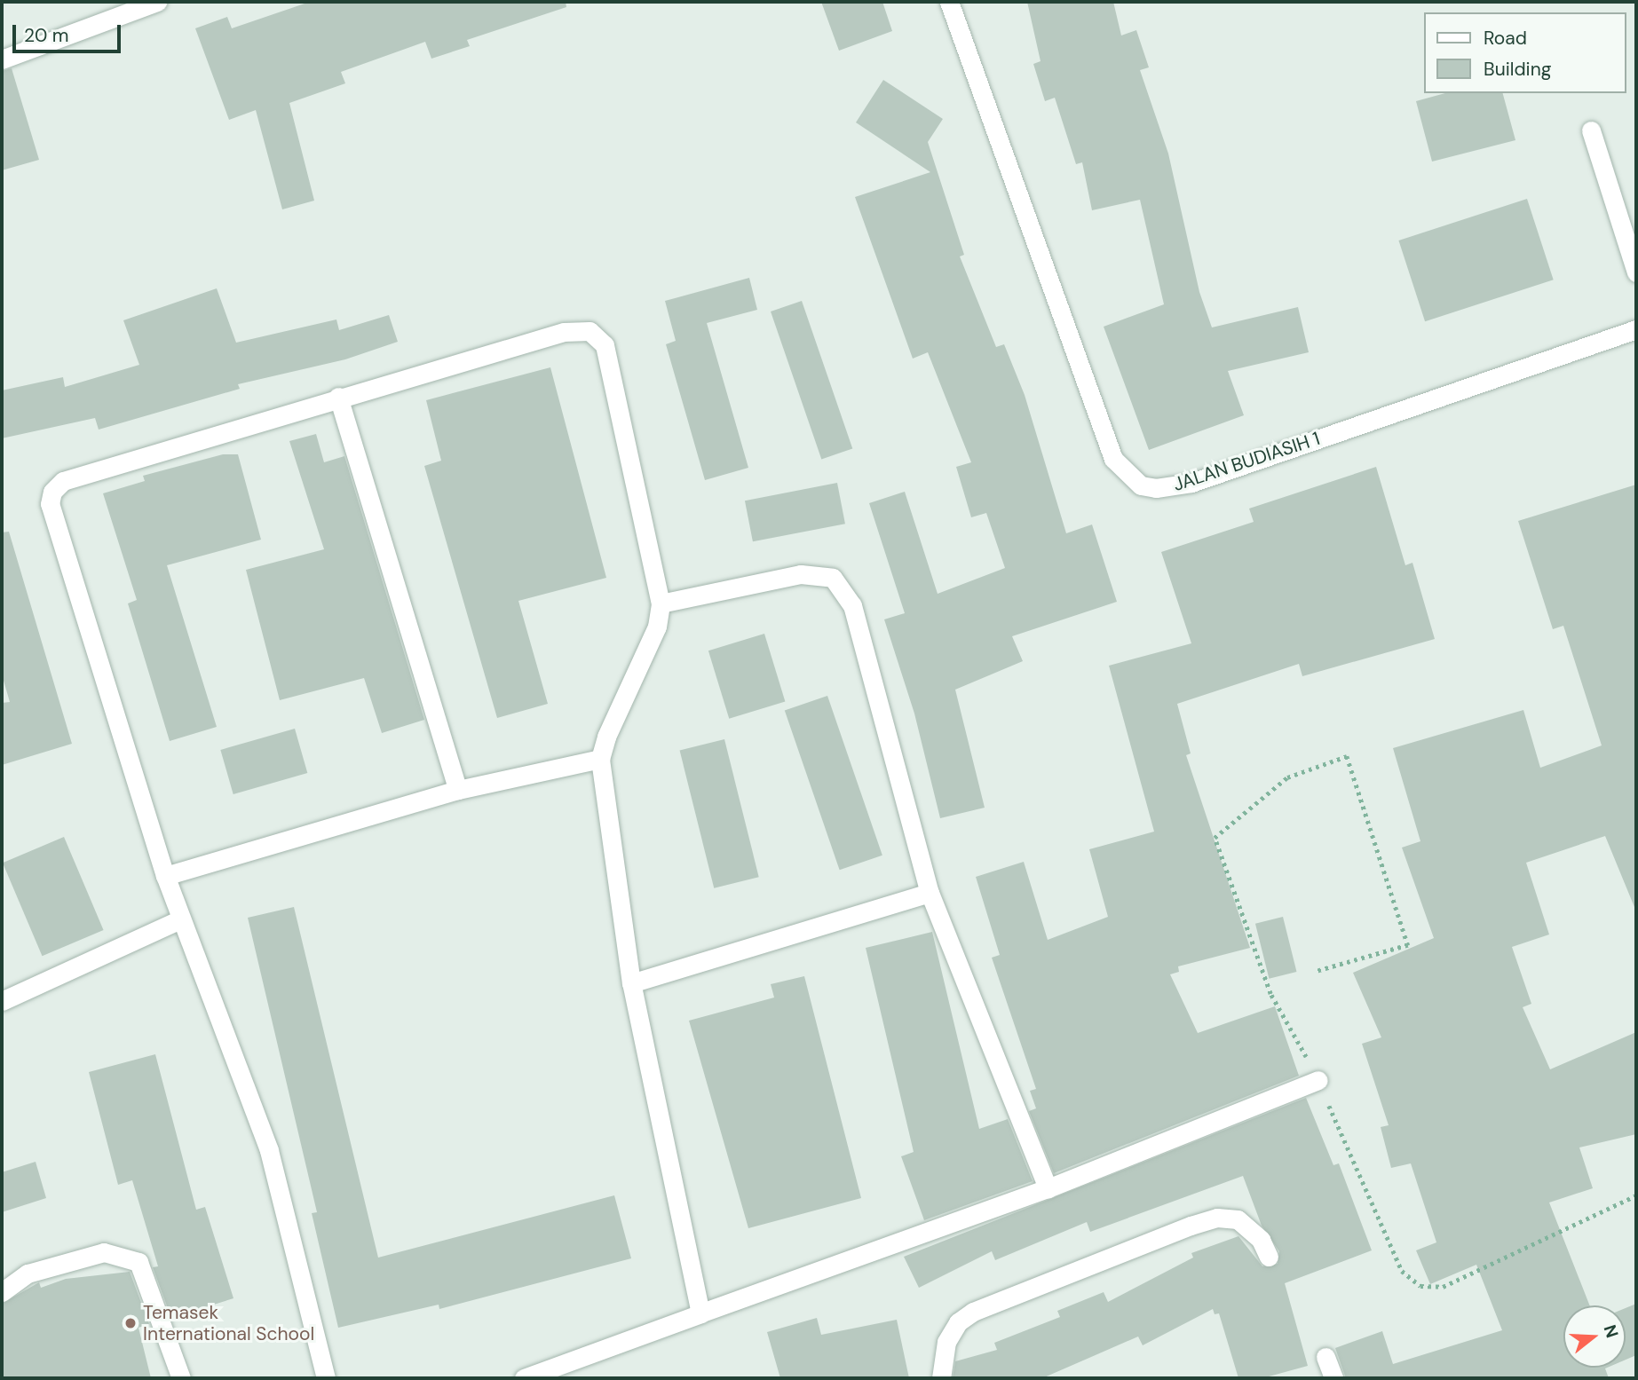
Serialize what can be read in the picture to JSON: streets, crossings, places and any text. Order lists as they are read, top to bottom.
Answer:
{
  "streets": {
    "street": ["JALAN BUDIASIH 1"]
  },
  "places": ["Temasek International School"],
  "legend": ["Road", "Building"],
  "scale_bar": "20 m",
  "north": "right"
}
